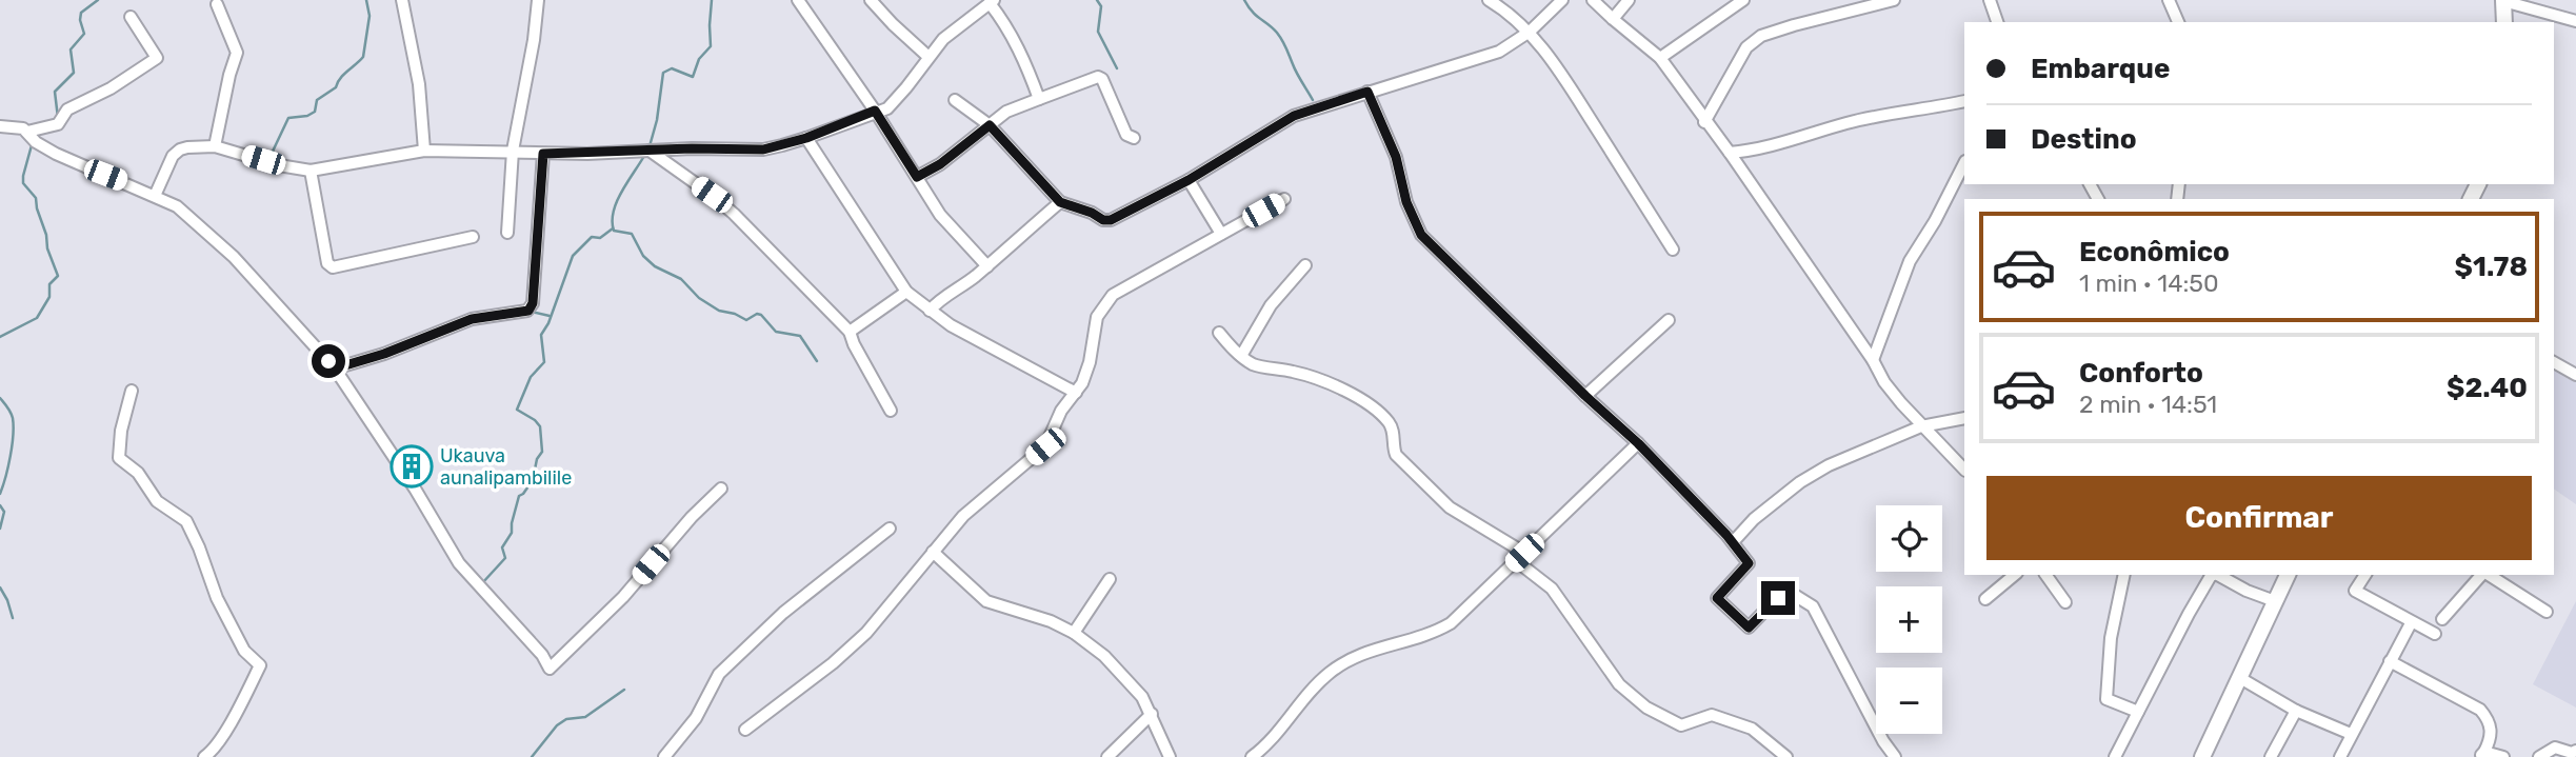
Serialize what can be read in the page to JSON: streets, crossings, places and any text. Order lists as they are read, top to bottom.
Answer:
{
  "places": {
    "building": ["Ukauva aunalipambilile"]
  },
  "page": {
    "banner": ["Embarque", "Destino"],
    "list": [
      {
        "name": "Econômico",
        "note": "1 min · 14:50",
        "value": "$1.78"
      },
      {
        "name": "Conforto",
        "note": "2 min · 14:51",
        "value": "$2.40"
      }
    ],
    "buttons": "Confirmar",
    "map_buttons": ["+", "−"]
  }
}
